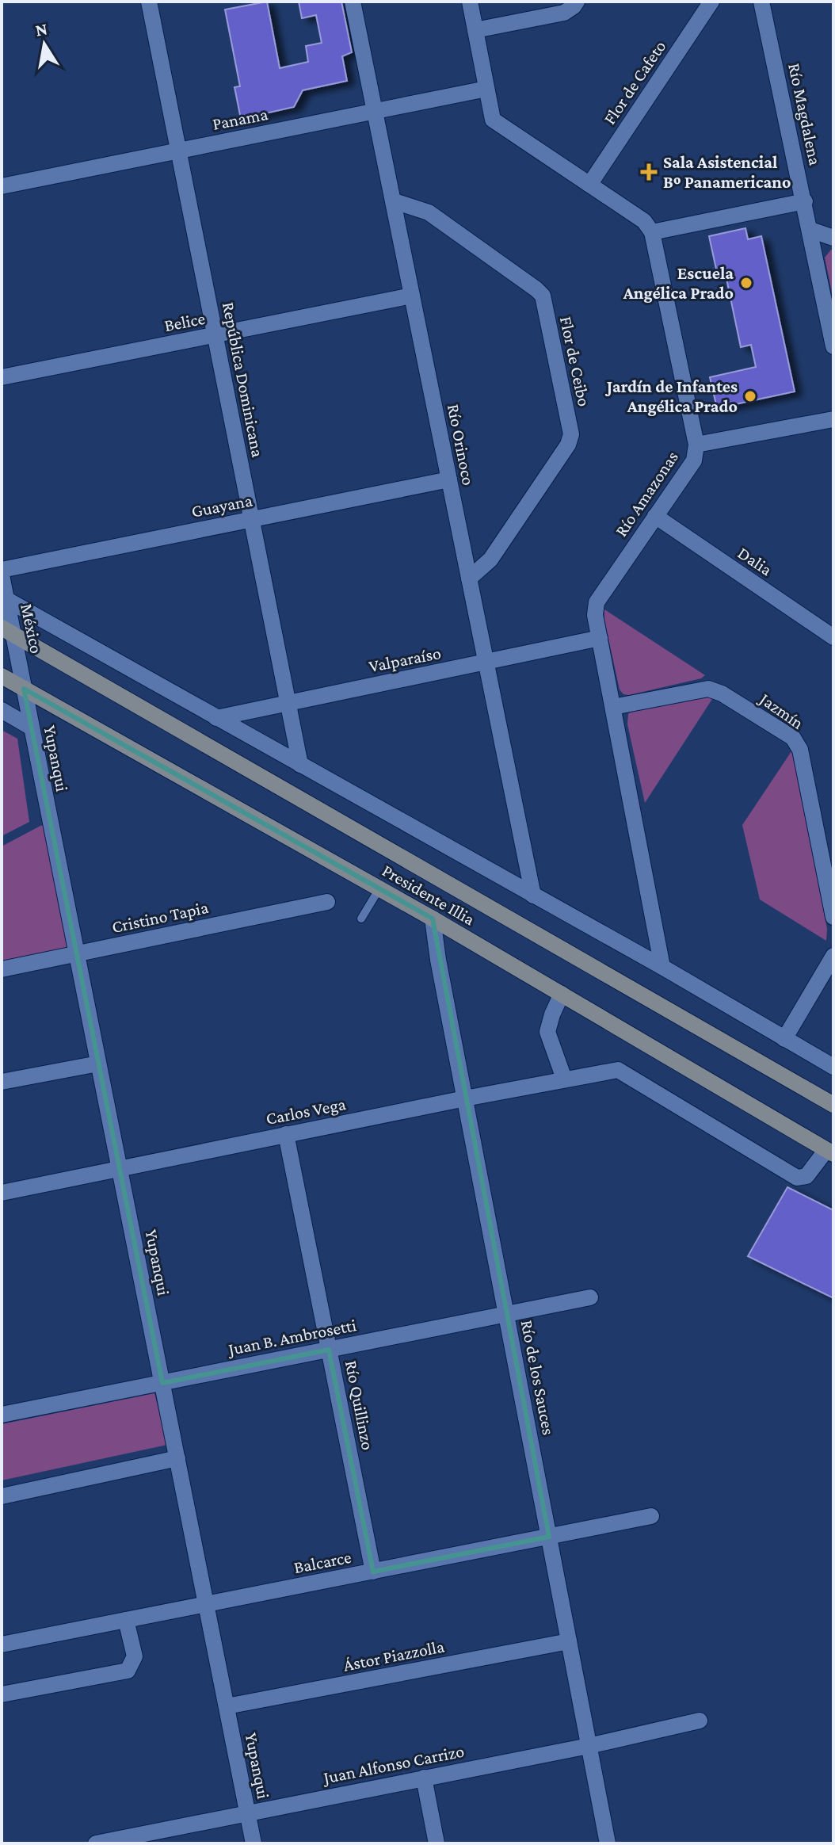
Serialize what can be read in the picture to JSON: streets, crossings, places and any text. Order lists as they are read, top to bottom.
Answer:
{
  "streets": {
    "main road": ["Presidente Illia"],
    "street": [
      "Flor de Cafeto",
      "Río Magdalena",
      "Panama",
      "Belice",
      "Flor de Ceibo",
      "República Dominicana",
      "Río Orinoco",
      "Río Amazonas",
      "Guayana",
      "Dalia",
      "México",
      "Valparaíso",
      "Jazmín",
      "Yupanqui",
      "Cristino Tapia",
      "Carlos Vega",
      "Juan B. Ambrosetti",
      "Río de los Sauces",
      "Río Quillinzo",
      "Balcarce",
      "Ástor Piazzolla",
      "Juan Alfonso Carrizo"
    ]
  },
  "crossings": [
    ["Panama", "República Dominicana"],
    ["Panama", "Río Orinoco"],
    ["Belice", "República Dominicana"],
    ["Belice", "Río Orinoco"],
    ["Flor de Ceibo", "Río Orinoco"],
    ["República Dominicana", "Guayana"],
    ["República Dominicana", "Valparaíso"],
    ["Río Orinoco", "Guayana"],
    ["Río Orinoco", "Valparaíso"],
    ["Río Amazonas", "Dalia"],
    ["Río Amazonas", "Valparaíso"],
    ["Río Amazonas", "Jazmín"],
    ["México", "Yupanqui"],
    ["México", "Presidente Illia"],
    ["Yupanqui", "Presidente Illia"],
    ["Yupanqui", "Cristino Tapia"],
    ["Yupanqui", "Carlos Vega"],
    ["Yupanqui", "Juan B. Ambrosetti"],
    ["Yupanqui", "Balcarce"],
    ["Yupanqui", "Ástor Piazzolla"],
    ["Yupanqui", "Juan Alfonso Carrizo"],
    ["Presidente Illia", "Carlos Vega"],
    ["Presidente Illia", "Río de los Sauces"],
    ["Carlos Vega", "Río de los Sauces"],
    ["Carlos Vega", "Río Quillinzo"],
    ["Juan B. Ambrosetti", "Río de los Sauces"],
    ["Juan B. Ambrosetti", "Río Quillinzo"],
    ["Río de los Sauces", "Balcarce"],
    ["Río de los Sauces", "Ástor Piazzolla"],
    ["Río de los Sauces", "Juan Alfonso Carrizo"],
    ["Río Quillinzo", "Balcarce"]
  ],
  "places": {
    "health": ["Sala Asistencial Bº Panamericano"],
    "other": ["Escuela Angélica Prado", "Jardín de Infantes Angélica Prado"]
  },
  "north": "top"
}
